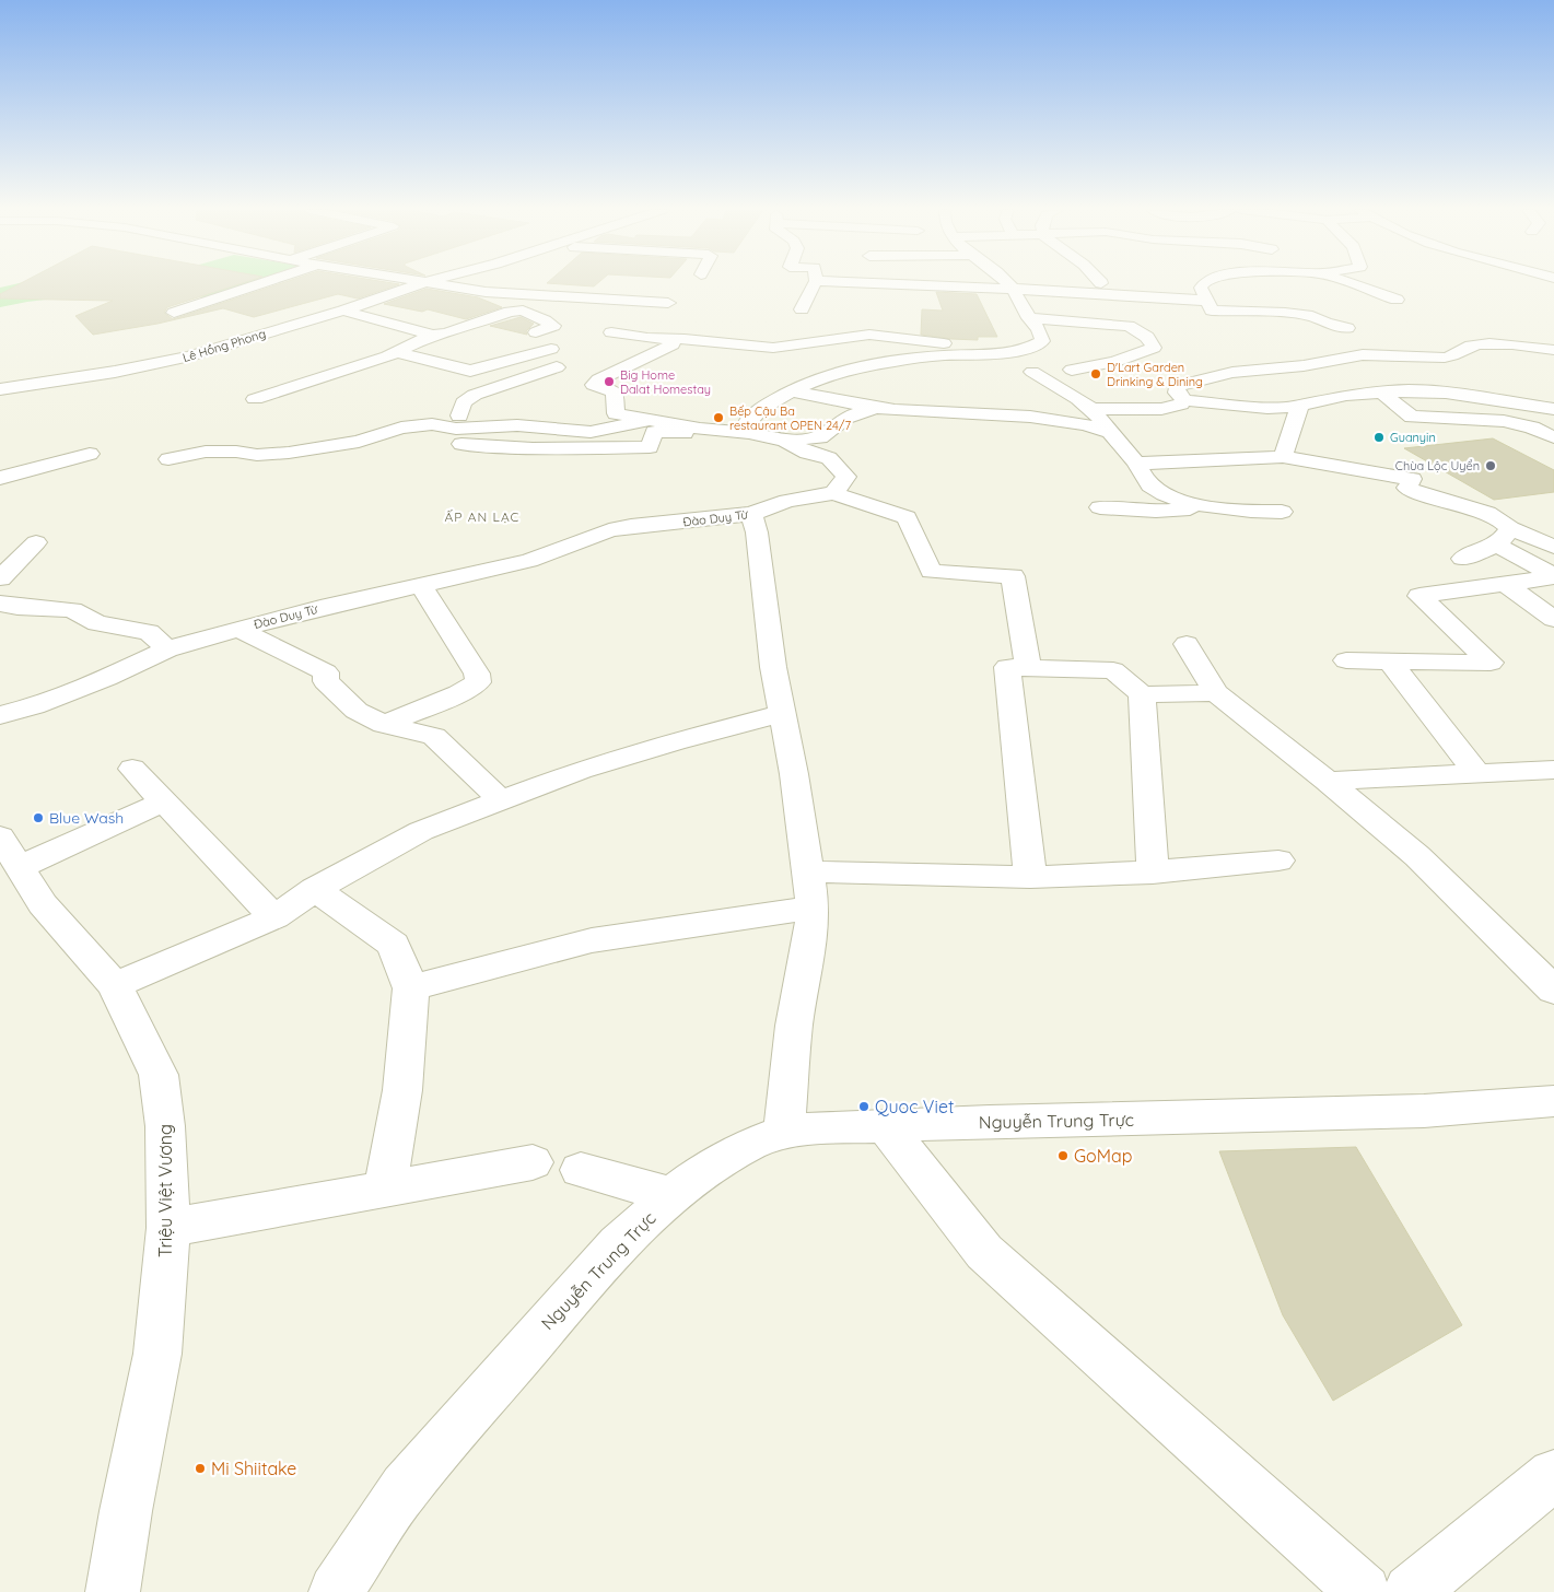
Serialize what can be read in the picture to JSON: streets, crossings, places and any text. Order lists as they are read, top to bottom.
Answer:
{
  "streets": {
    "street": [
      "Lê Hồng Phong",
      "Đào Duy Từ",
      "Nguyễn Trung Trực",
      "Triệu Việt Vương"
    ]
  },
  "districts": ["ẤP AN LẠC"],
  "places": [
    "D'Lart Garden Drinking & Dining",
    "Big Home Dalat Homestay",
    "Bếp Cậu Ba restaurant OPEN 24/7",
    "Guanyin",
    "Chùa Lộc Uyển",
    "Blue Wash",
    "Quoc Viet",
    "GoMap",
    "Mi Shiitake"
  ]
}
